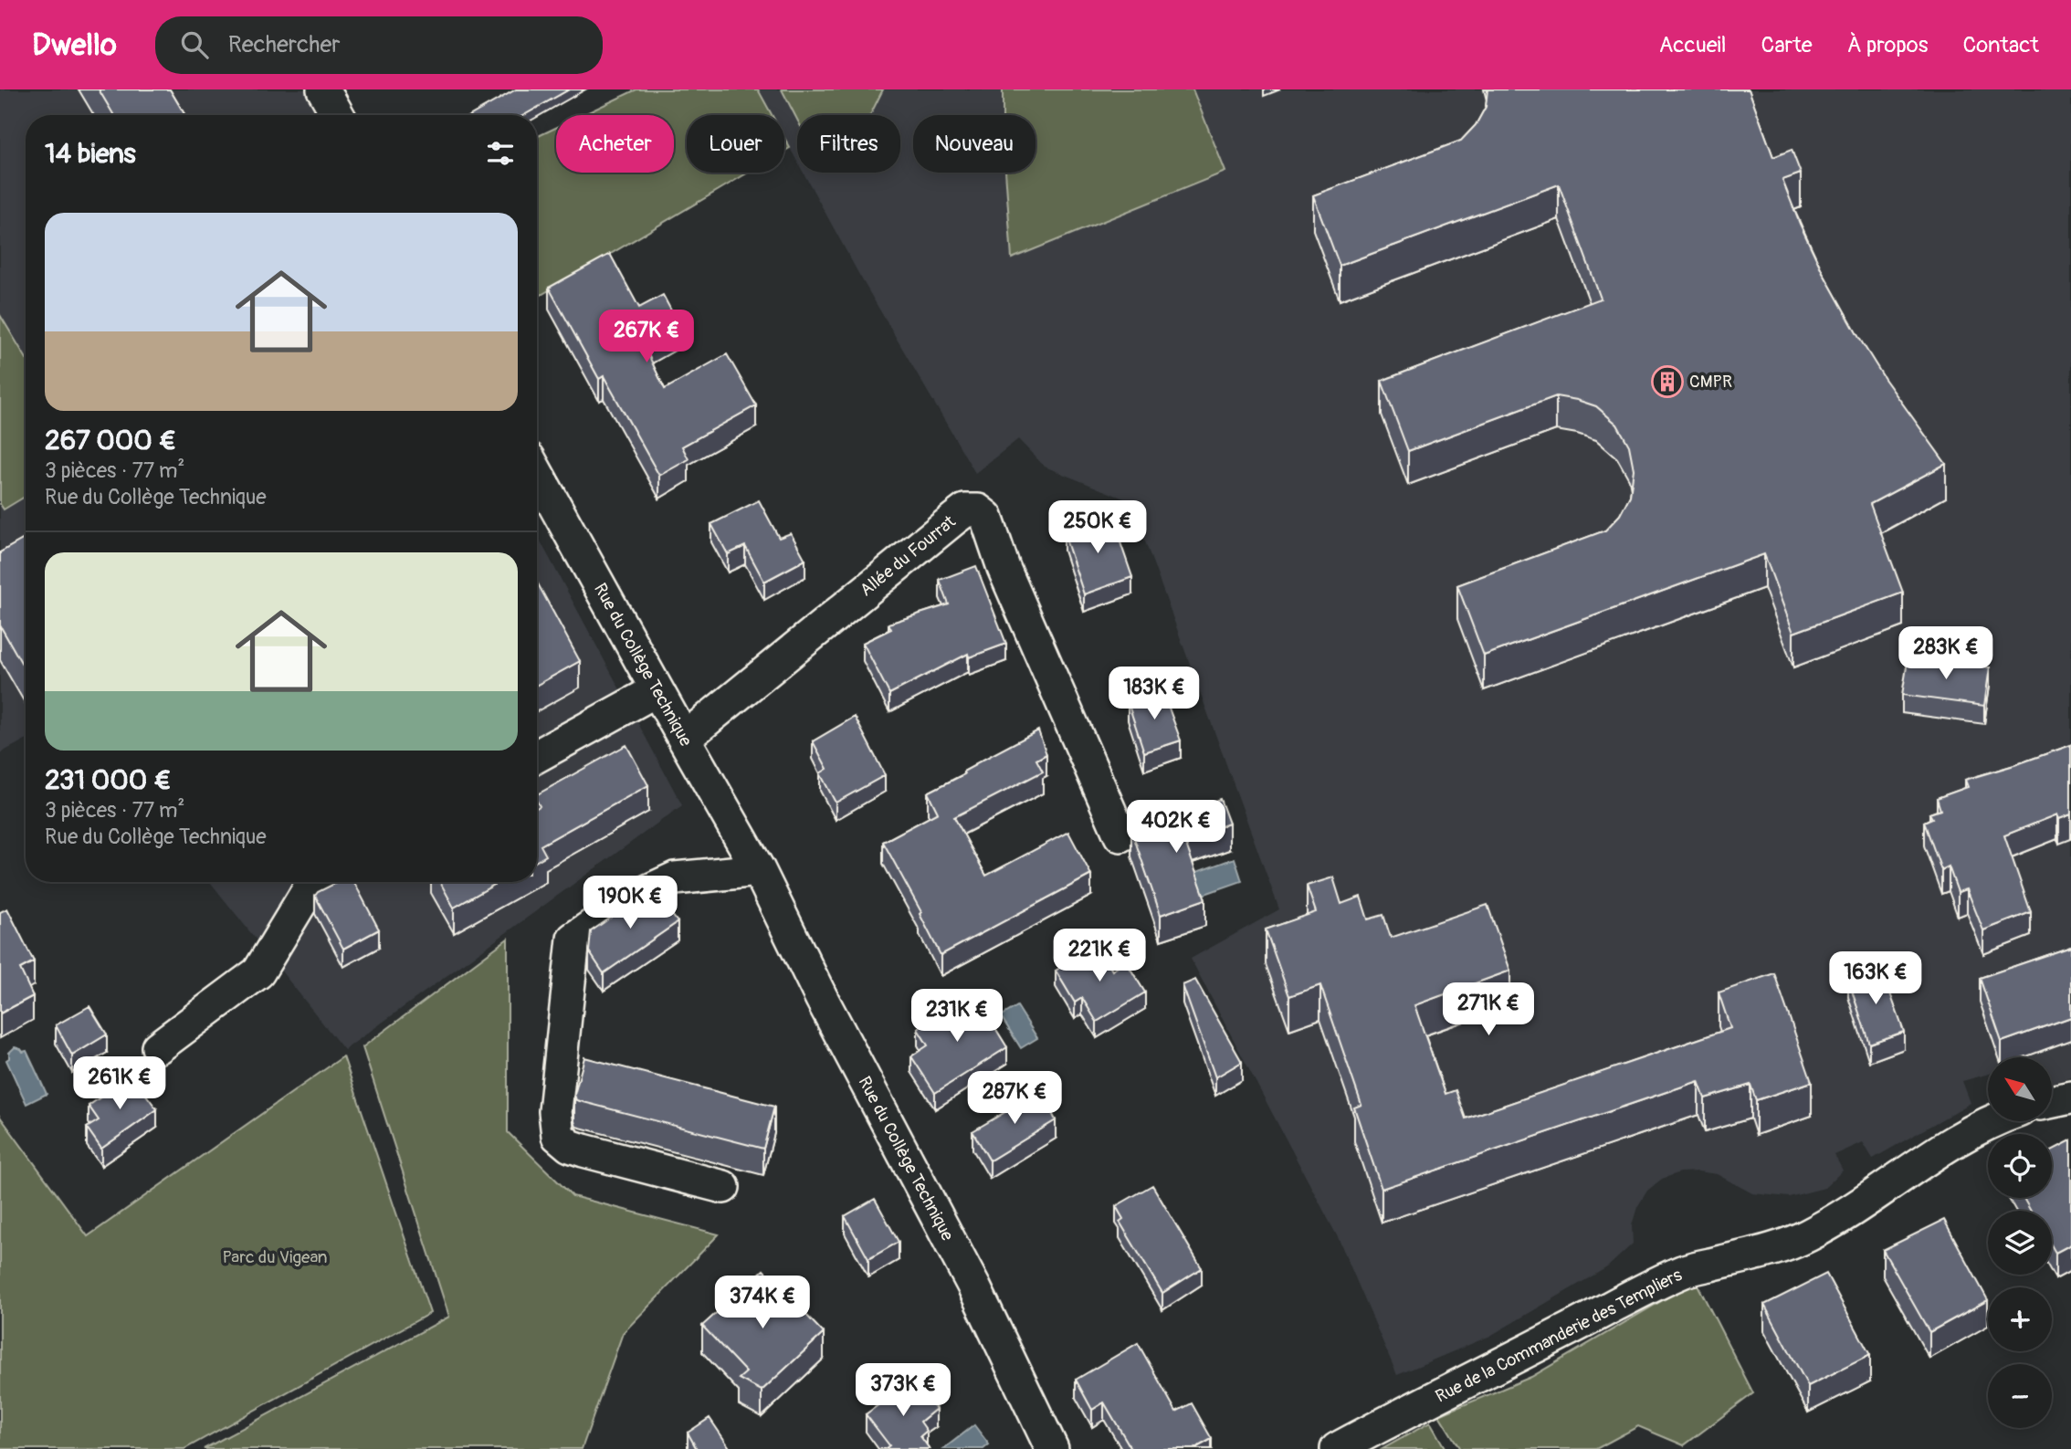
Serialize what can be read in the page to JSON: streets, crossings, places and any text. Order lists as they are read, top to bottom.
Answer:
{
  "streets": {
    "street": ["Allée du Fourrat", "Rue du Collège Technique", "Rue de la Commanderie des Templiers"]
  },
  "crossings": [
    ["Allée du Fourrat", "Rue du Collège Technique"]
  ],
  "parks": ["Parc du Vigean"],
  "places": {
    "building": ["CMPR"]
  },
  "north": "top left",
  "page": {
    "header": "Dwello",
    "search": "Rechercher",
    "nav": [
      "Accueil",
      "Carte",
      "À propos",
      "Contact"
    ],
    "chip": [
      "Acheter",
      "Louer",
      "Filtres",
      "Nouveau"
    ],
    "heading": "14 biens",
    "list": [
      {
        "name": "267 000 €",
        "note": "3 pièces · 77 m² · Rue du Collège Technique"
      },
      {
        "name": "231 000 €",
        "note": "3 pièces · 77 m² · Rue du Collège Technique"
      }
    ],
    "price": [
      "267K €",
      "250K €",
      "283K €",
      "183K €",
      "402K €",
      "190K €",
      "221K €",
      "163K €",
      "271K €",
      "231K €",
      "261K €",
      "287K €",
      "374K €",
      "373K €"
    ],
    "map_buttons": ["+", "−"]
  }
}
